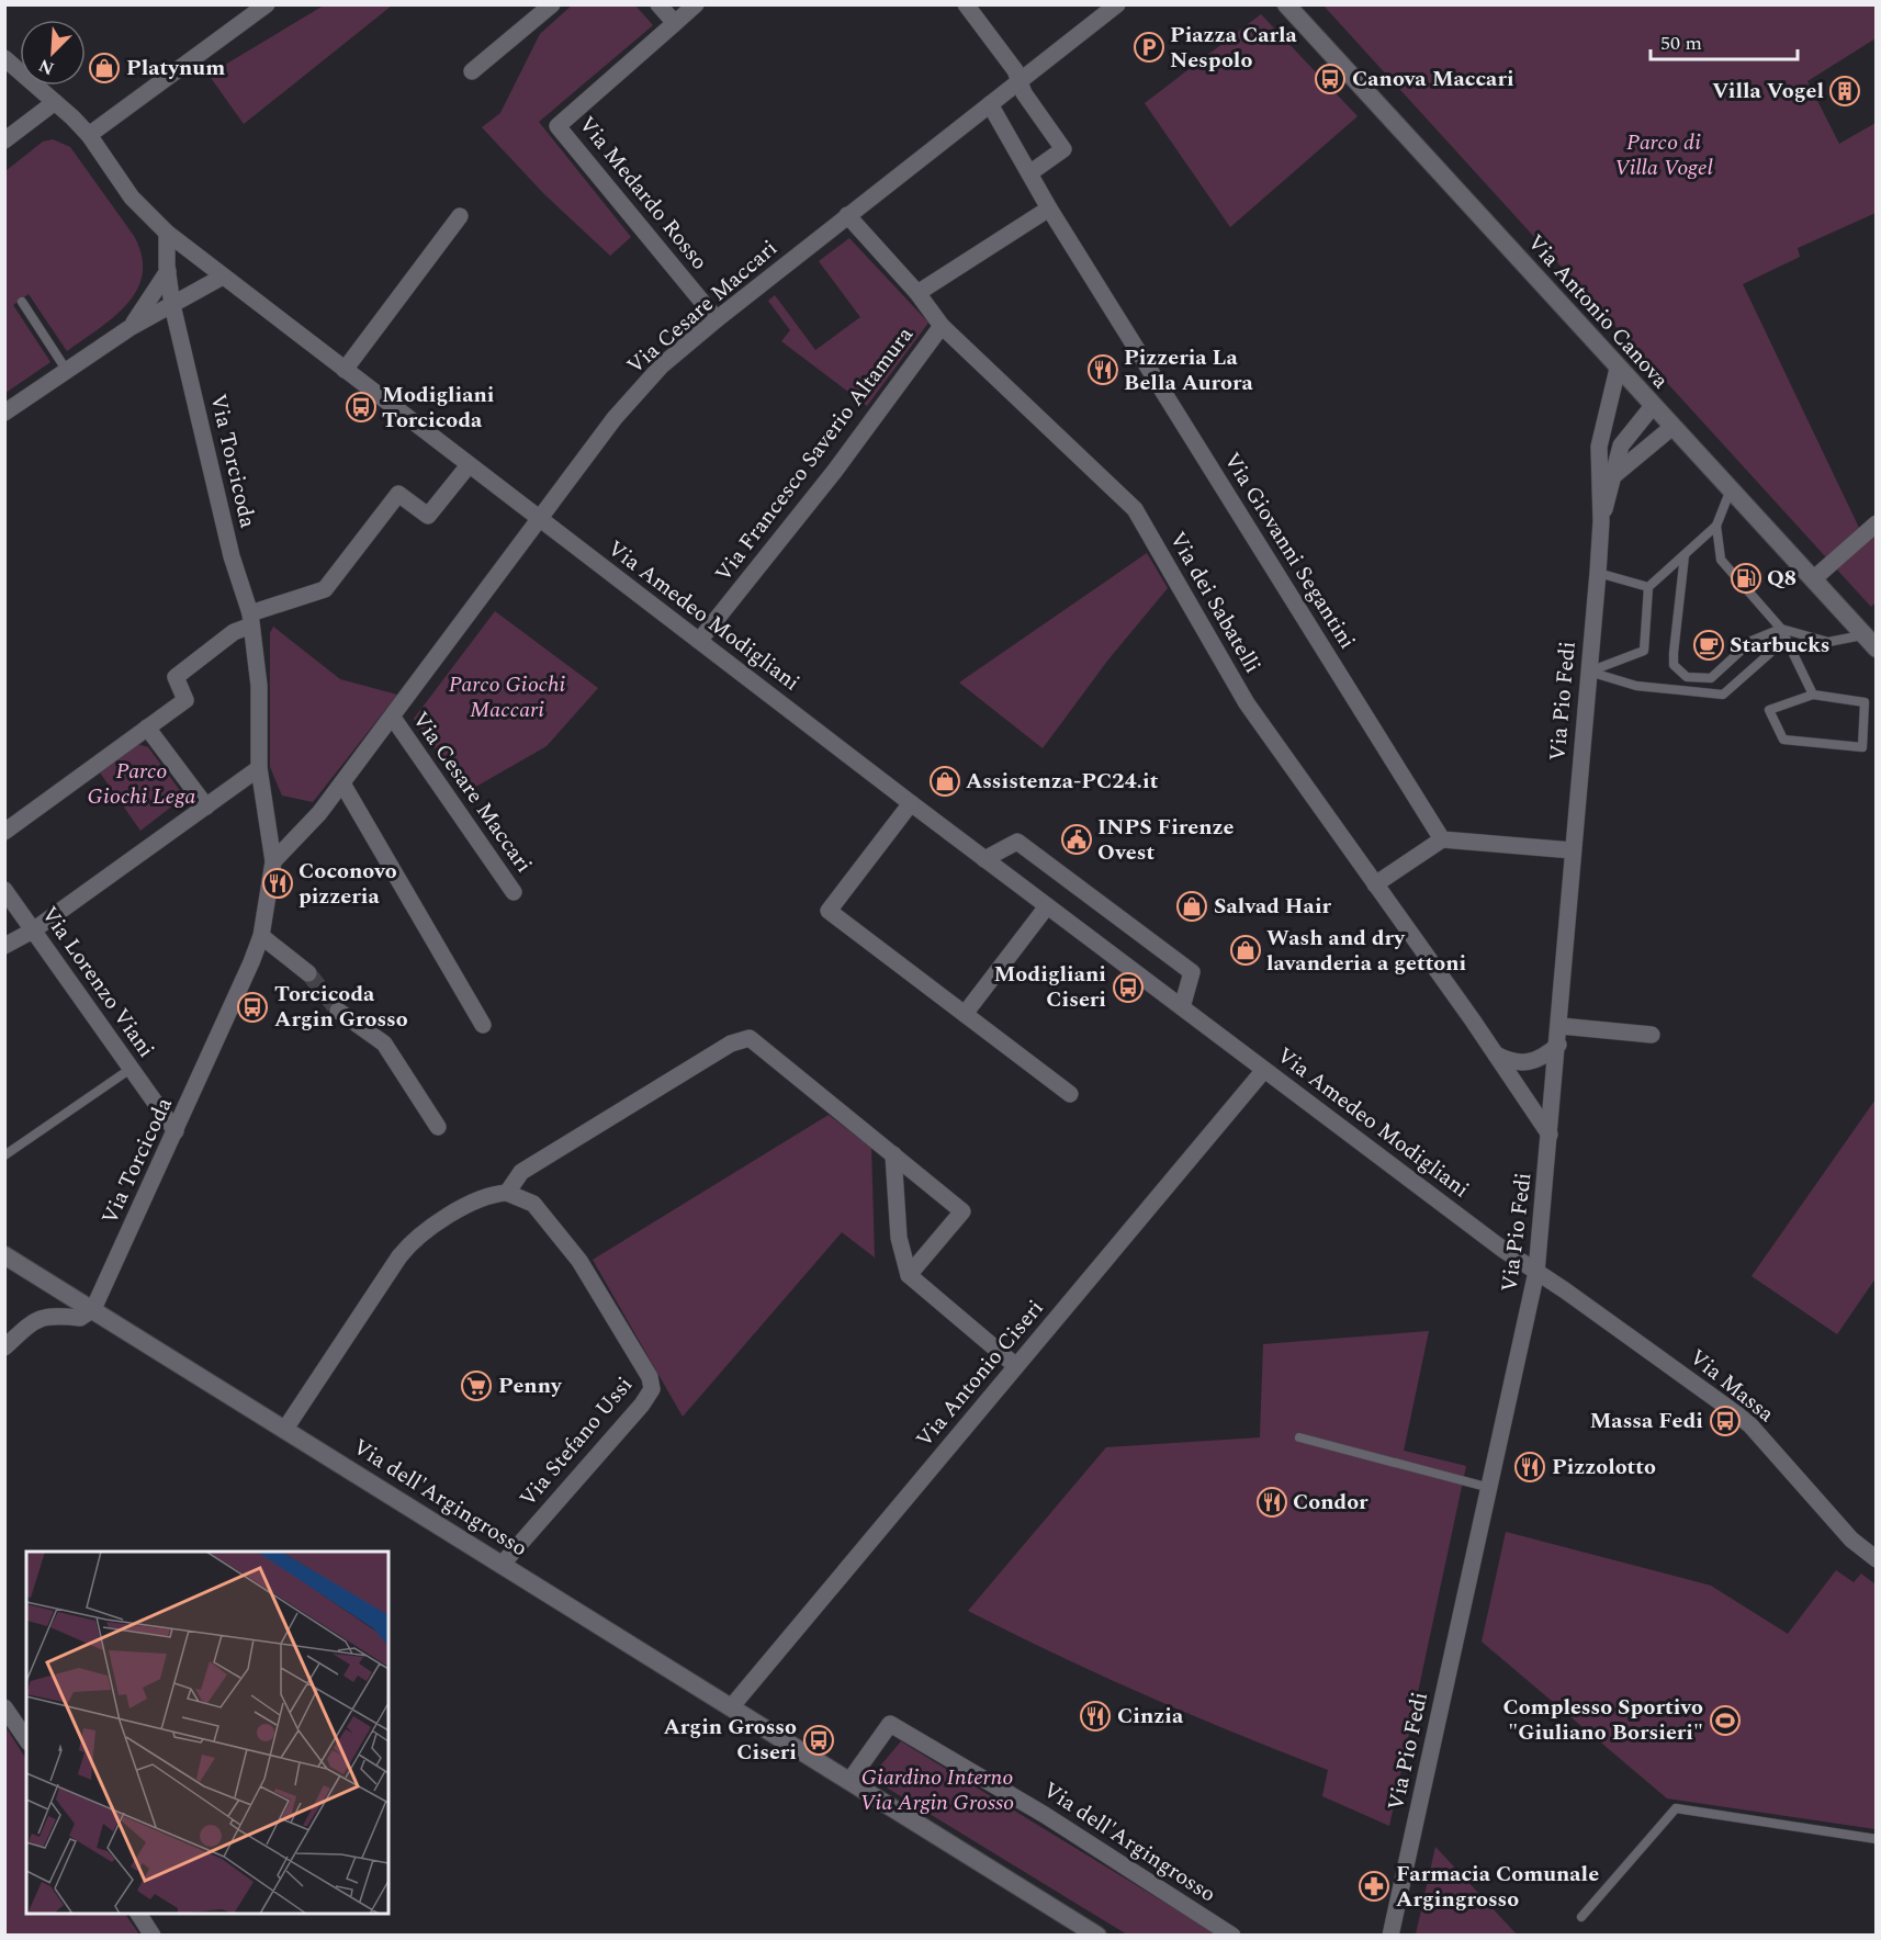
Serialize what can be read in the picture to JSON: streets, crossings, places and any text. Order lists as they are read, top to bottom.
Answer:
{
  "streets": {
    "street": [
      "Via Medardo Rosso",
      "Via Cesare Maccari",
      "Via Antonio Canova",
      "Via Francesco Saverio Altamura",
      "Via Torcicoda",
      "Via Giovanni Segantini",
      "Via dei Sabatelli",
      "Via Amedeo Modigliani",
      "Via Pio Fedi",
      "Via Lorenzo Viani",
      "Via Antonio Ciseri",
      "Via Massa",
      "Via Stefano Ussi",
      "Via dell'Argingrosso"
    ]
  },
  "crossings": [
    ["Via Medardo Rosso", "Via Cesare Maccari"],
    ["Via Cesare Maccari", "Via Torcicoda"],
    ["Via Cesare Maccari", "Via Giovanni Segantini"],
    ["Via Cesare Maccari", "Via dei Sabatelli"],
    ["Via Cesare Maccari", "Via Amedeo Modigliani"],
    ["Via Antonio Canova", "Via Pio Fedi"],
    ["Via Francesco Saverio Altamura", "Via dei Sabatelli"],
    ["Via Francesco Saverio Altamura", "Via Amedeo Modigliani"],
    ["Via Torcicoda", "Via Amedeo Modigliani"],
    ["Via Torcicoda", "Via Lorenzo Viani"],
    ["Via Torcicoda", "Via dell'Argingrosso"],
    ["Via dei Sabatelli", "Via Pio Fedi"],
    ["Via Amedeo Modigliani", "Via Pio Fedi"],
    ["Via Amedeo Modigliani", "Via Antonio Ciseri"],
    ["Via Amedeo Modigliani", "Via Massa"],
    ["Via Pio Fedi", "Via Massa"],
    ["Via Antonio Ciseri", "Via dell'Argingrosso"],
    ["Via Stefano Ussi", "Via dell'Argingrosso"]
  ],
  "parks": [
    "Parco di Villa Vogel",
    "Parco Giochi Maccari",
    "Parco Giochi Lega",
    "Giardino Interno Via Argin Grosso"
  ],
  "places": {
    "parking": ["Piazza Carla Nespolo"],
    "shop": [
      "Platynum",
      "Assistenza-PC24.it",
      "Salvad Hair",
      "Wash and dry lavanderia a gettoni"
    ],
    "bus stop": [
      "Canova Maccari",
      "Modigliani Torcicoda",
      "Modigliani Ciseri",
      "Torcicoda Argin Grosso",
      "Massa Fedi",
      "Argin Grosso Ciseri"
    ],
    "building": ["Villa Vogel"],
    "restaurant": [
      "Pizzeria La Bella Aurora",
      "Coconovo pizzeria",
      "Pizzolotto",
      "Condor",
      "Cinzia"
    ],
    "fuel station": ["Q8"],
    "cafe": ["Starbucks"],
    "public building": ["INPS Firenze Ovest"],
    "supermarket": ["Penny"],
    "sports": ["Complesso Sportivo \"Giuliano Borsieri\""],
    "pharmacy": ["Farmacia Comunale Argingrosso"]
  },
  "scale_bar": "50 m",
  "north": "bottom left"
}
